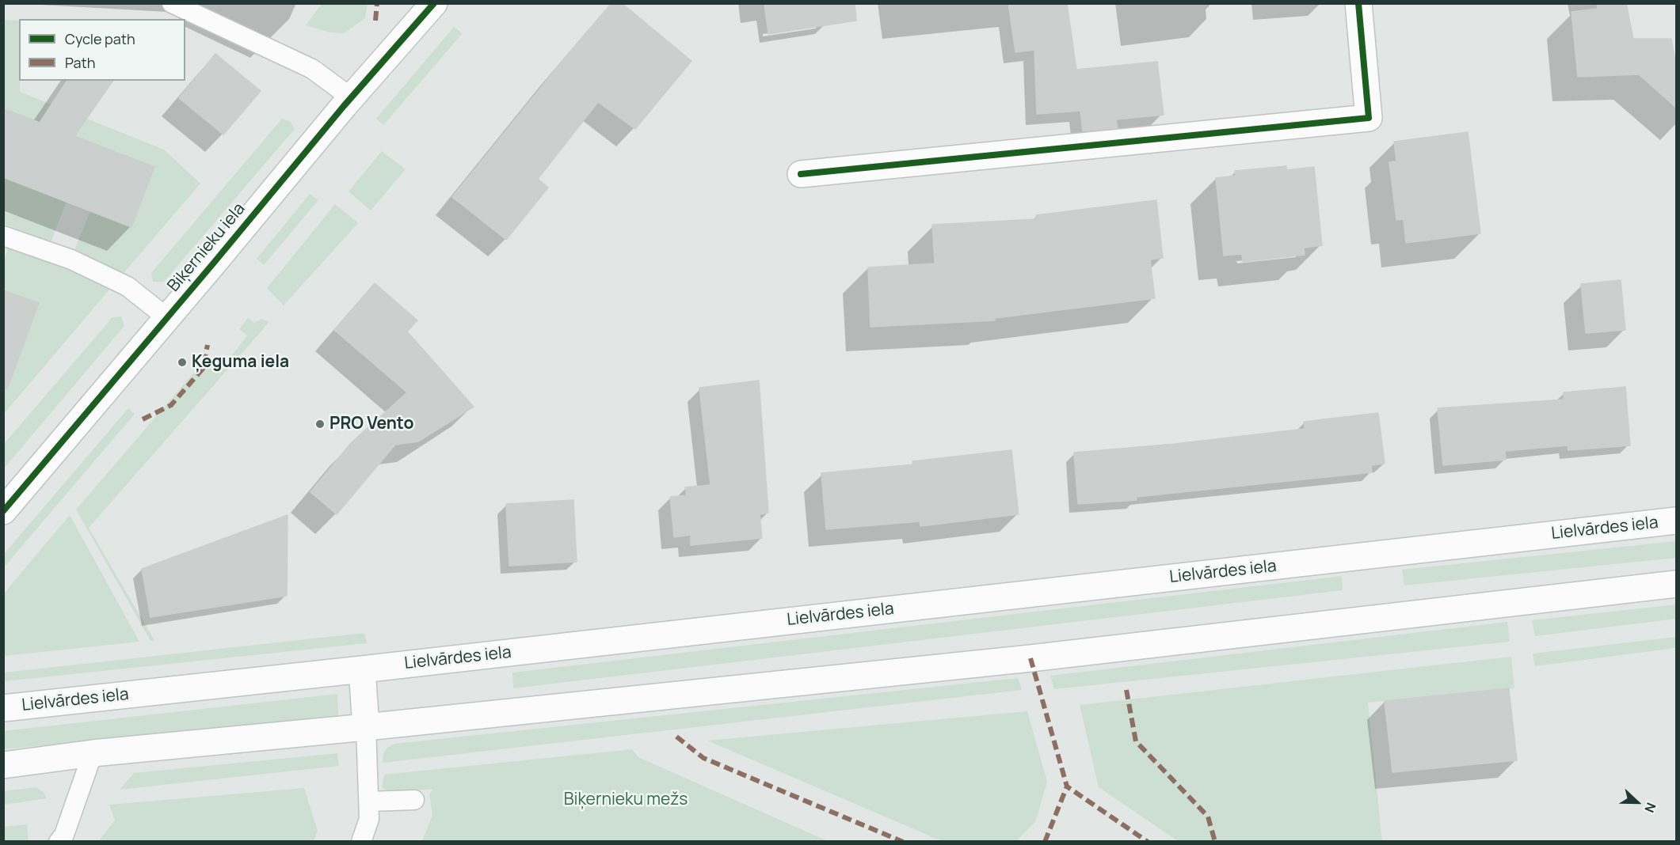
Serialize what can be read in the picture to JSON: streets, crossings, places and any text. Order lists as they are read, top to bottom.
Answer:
{
  "streets": {
    "main road": ["Biķernieku iela", "Lielvārdes iela"]
  },
  "parks": ["Biķernieku mežs"],
  "places": ["Ķeguma iela", "PRO Vento"],
  "legend": ["Cycle path", "Path"],
  "north": "right"
}
